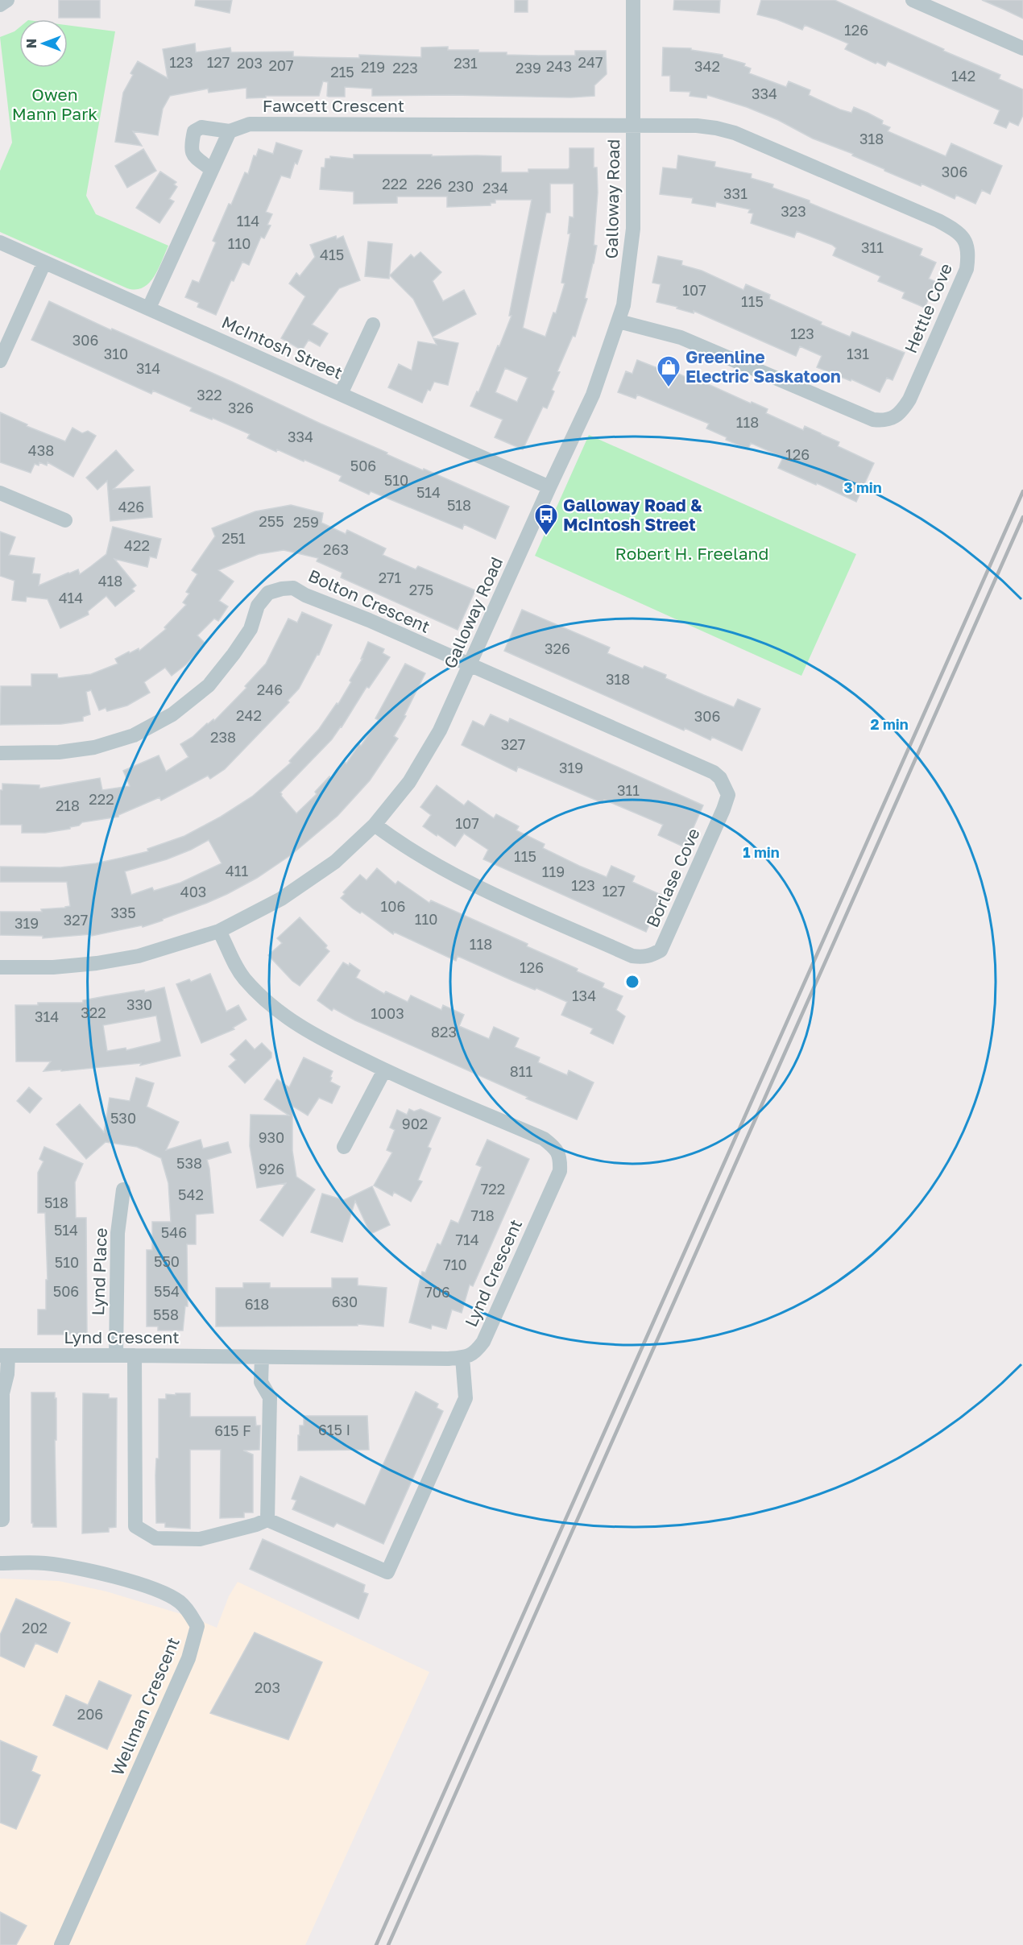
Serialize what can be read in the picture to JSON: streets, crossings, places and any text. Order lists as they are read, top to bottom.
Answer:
{
  "streets": {
    "street": [
      "Fawcett Crescent",
      "Galloway Road",
      "Hettle Cove",
      "McIntosh Street",
      "Bolton Crescent",
      "Borlase Cove",
      "Lynd Place",
      "Lynd Crescent",
      "Wellman Crescent"
    ]
  },
  "crossings": [
    ["Fawcett Crescent", "Galloway Road"],
    ["Fawcett Crescent", "Hettle Cove"],
    ["Galloway Road", "Hettle Cove"],
    ["Galloway Road", "McIntosh Street"],
    ["Galloway Road", "Bolton Crescent"],
    ["Galloway Road", "Borlase Cove"],
    ["Galloway Road", "Lynd Crescent"],
    ["Bolton Crescent", "Borlase Cove"],
    ["Lynd Place", "Lynd Crescent"]
  ],
  "parks": ["Owen Mann Park", "Robert H. Freeland"],
  "places": {
    "shop": ["Greenline Electric Saskatoon"],
    "bus stop": ["Galloway Road & McIntosh Street"]
  },
  "house_numbers": [
    "126",
    "123",
    "127",
    "247",
    "203",
    "231",
    "207",
    "243",
    "342",
    "219",
    "223",
    "239",
    "215",
    "142",
    "334",
    "318",
    "306",
    "222",
    "226",
    "230",
    "234",
    "331",
    "323",
    "114",
    "110",
    "311",
    "415",
    "107",
    "115",
    "123",
    "306",
    "310",
    "131",
    "314",
    "322",
    "326",
    "118",
    "334",
    "438",
    "126",
    "506",
    "510",
    "514",
    "518",
    "426",
    "255",
    "259",
    "251",
    "422",
    "263",
    "271",
    "418",
    "275",
    "414",
    "326",
    "318",
    "246",
    "242",
    "306",
    "238",
    "327",
    "319",
    "311",
    "222",
    "218",
    "107",
    "115",
    "411",
    "119",
    "123",
    "127",
    "403",
    "106",
    "335",
    "110",
    "327",
    "319",
    "118",
    "126",
    "134",
    "330",
    "322",
    "1003",
    "314",
    "823",
    "811",
    "530",
    "902",
    "930",
    "538",
    "926",
    "722",
    "542",
    "518",
    "718",
    "514",
    "546",
    "714",
    "550",
    "510",
    "710",
    "506",
    "554",
    "706",
    "630",
    "618",
    "558",
    "615 I",
    "615 F",
    "202",
    "203",
    "206"
  ],
  "north": "left",
  "rings": ["3 min", "2 min", "1 min"]
}
